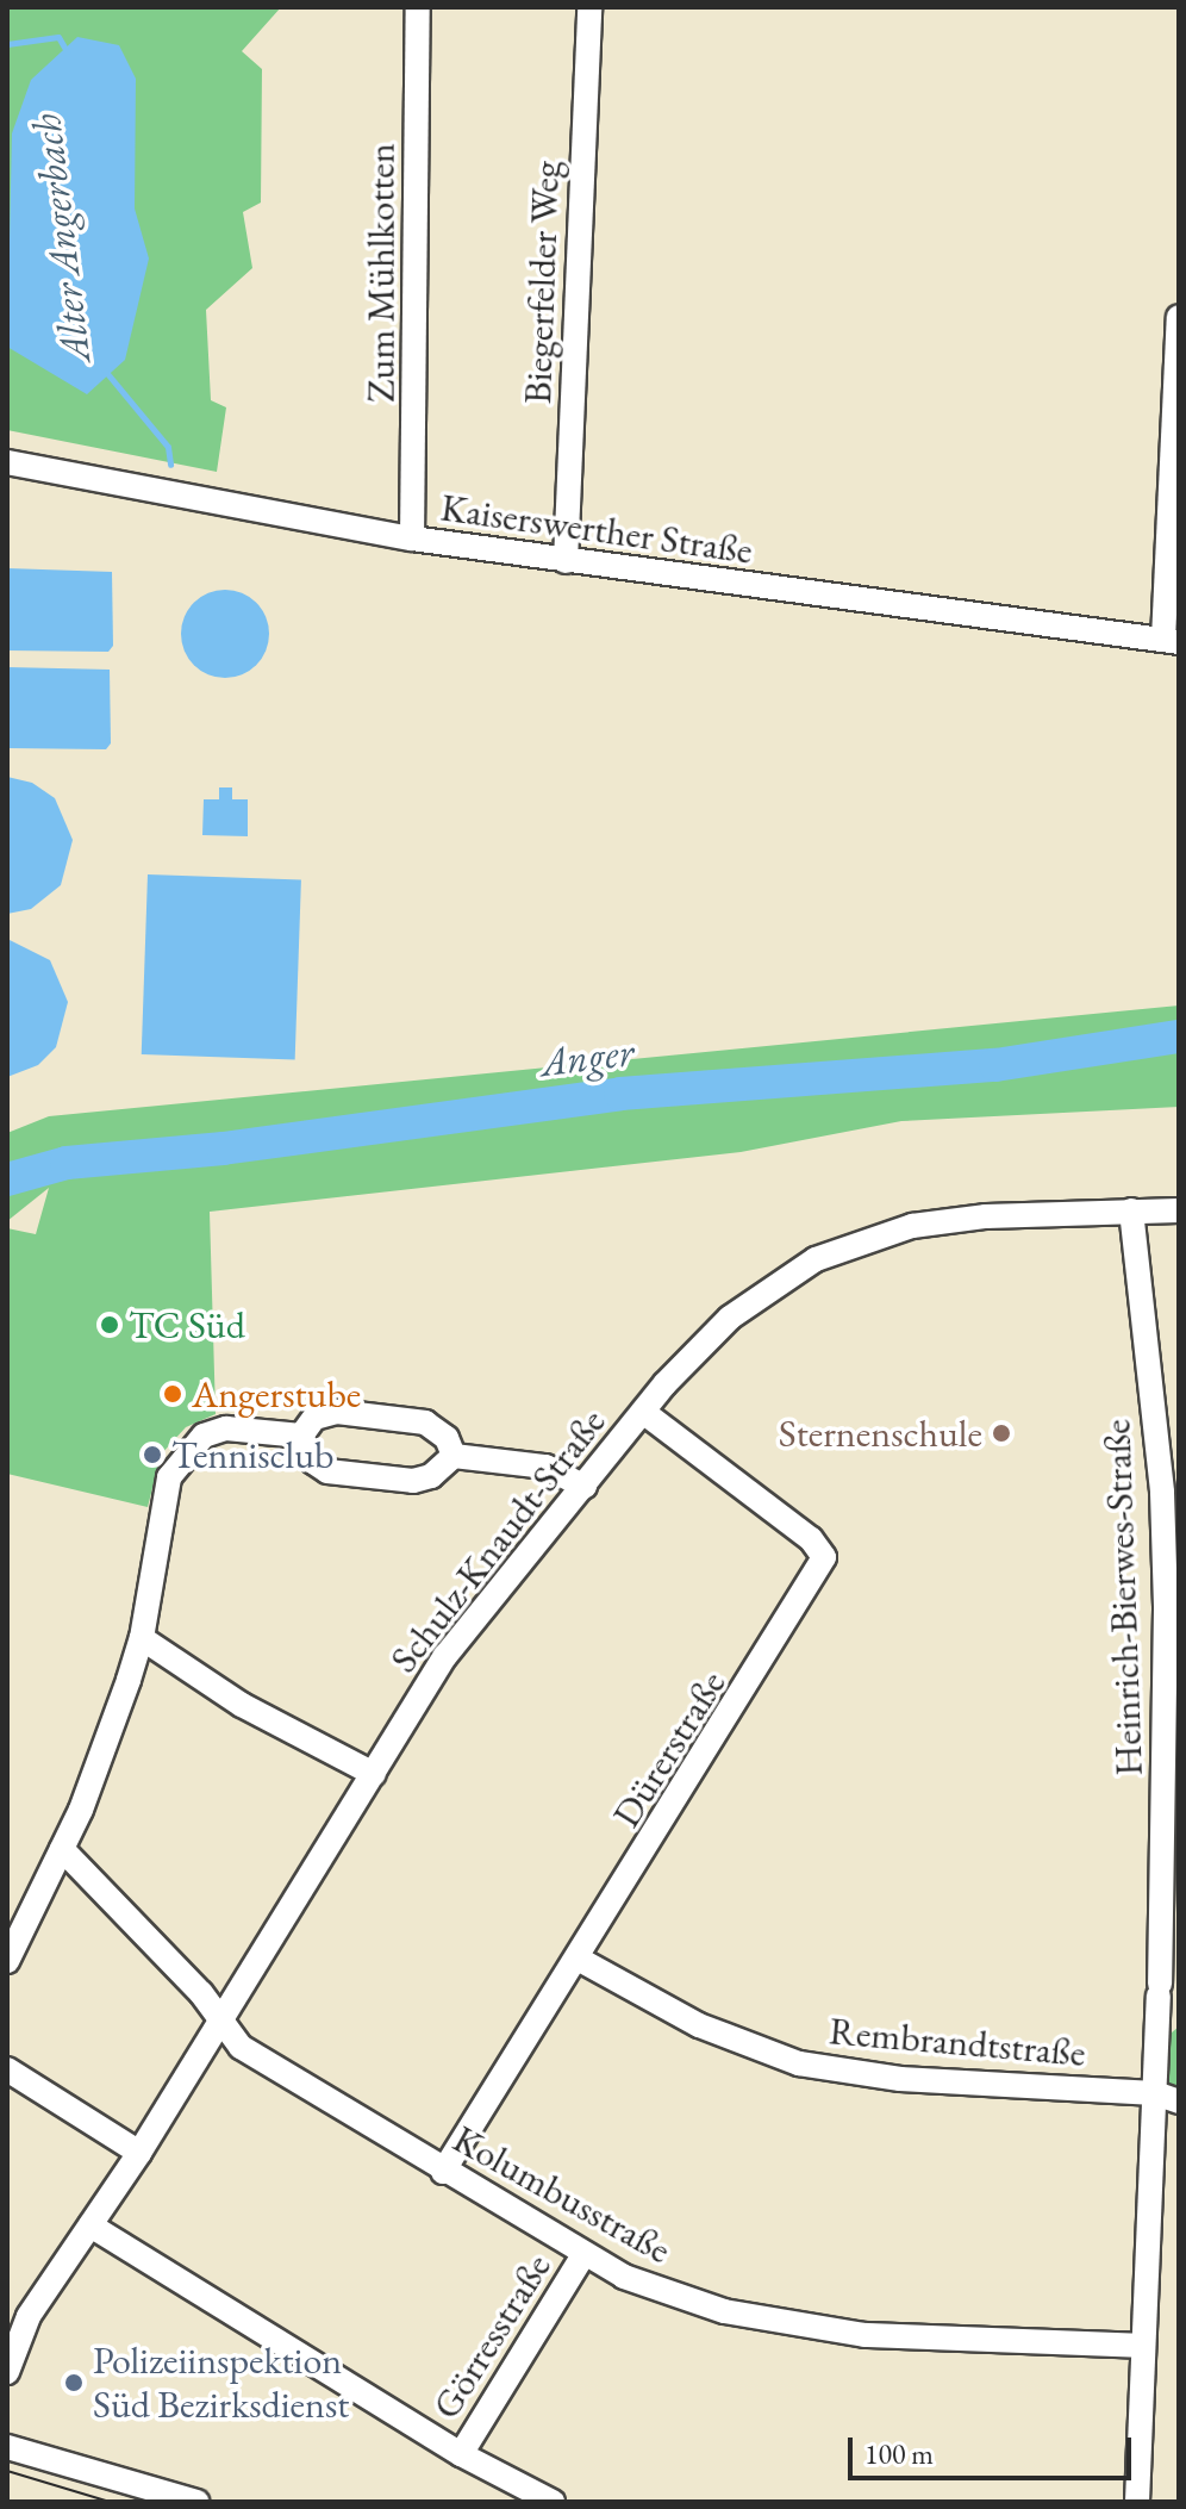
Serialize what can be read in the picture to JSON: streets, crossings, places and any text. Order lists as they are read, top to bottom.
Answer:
{
  "streets": {
    "street": [
      "Zum Mühlkotten",
      "Biegerfelder Weg",
      "Kaiserswerther Straße",
      "Schulz-Knaudt-Straße",
      "Heinrich-Bierwes-Straße",
      "Dürerstraße",
      "Rembrandtstraße",
      "Kolumbusstraße",
      "Görresstraße"
    ]
  },
  "crossings": [
    ["Zum Mühlkotten", "Kaiserswerther Straße"],
    ["Biegerfelder Weg", "Kaiserswerther Straße"],
    ["Schulz-Knaudt-Straße", "Heinrich-Bierwes-Straße"],
    ["Schulz-Knaudt-Straße", "Dürerstraße"],
    ["Schulz-Knaudt-Straße", "Kolumbusstraße"],
    ["Heinrich-Bierwes-Straße", "Rembrandtstraße"],
    ["Heinrich-Bierwes-Straße", "Kolumbusstraße"],
    ["Dürerstraße", "Rembrandtstraße"],
    ["Dürerstraße", "Kolumbusstraße"],
    ["Kolumbusstraße", "Görresstraße"]
  ],
  "water": ["Alter Angerbach", "Anger"],
  "places": [
    "TC Süd",
    "Angerstube",
    "Sternenschule",
    "Tennisclub",
    "Polizeiinspektion Süd Bezirksdienst"
  ],
  "scale_bar": "100 m"
}
